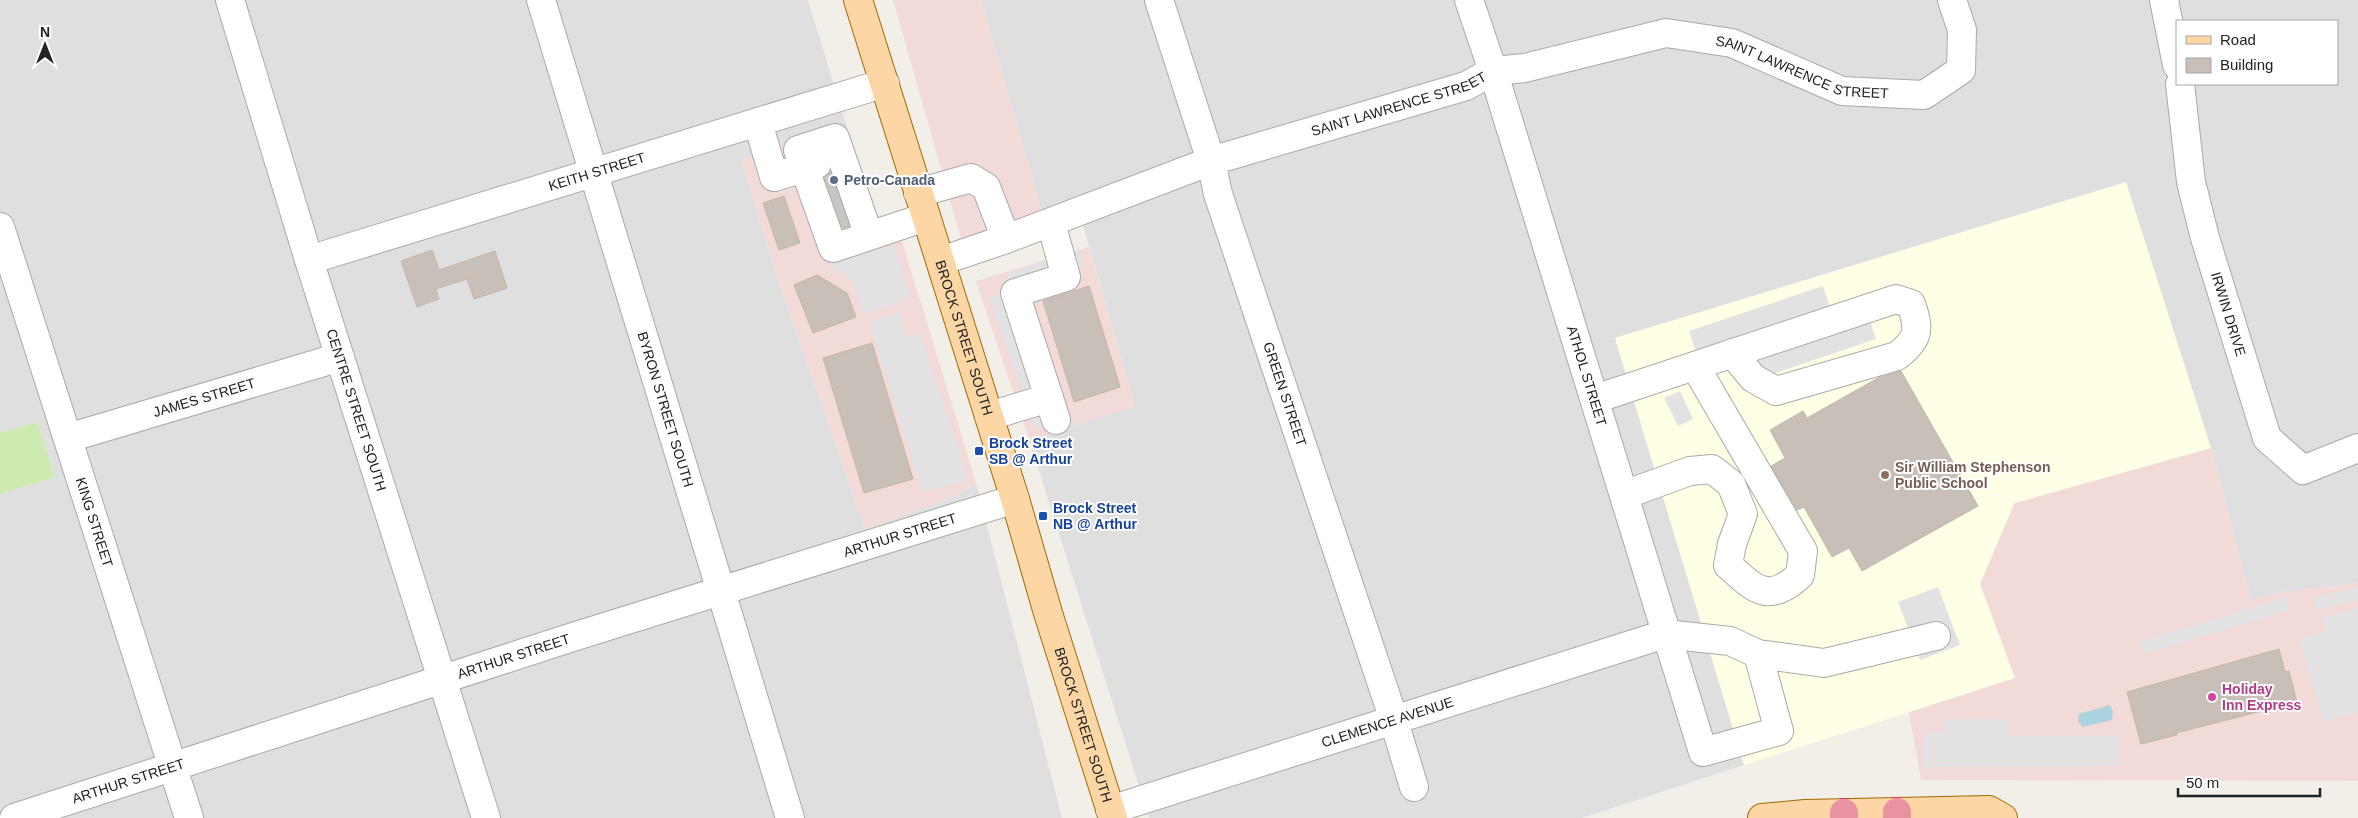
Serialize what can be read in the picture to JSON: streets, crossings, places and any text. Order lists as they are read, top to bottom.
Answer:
{
  "streets": {
    "main road": ["BROCK STREET SOUTH"],
    "street": [
      "SAINT LAWRENCE STREET",
      "KEITH STREET",
      "IRWIN DRIVE",
      "ATHOL STREET",
      "GREEN STREET",
      "JAMES STREET",
      "CENTRE STREET SOUTH",
      "BYRON STREET SOUTH",
      "KING STREET",
      "ARTHUR STREET",
      "CLEMENCE AVENUE"
    ]
  },
  "crossings": [
    ["SAINT LAWRENCE STREET", "BROCK STREET SOUTH"],
    ["SAINT LAWRENCE STREET", "ATHOL STREET"],
    ["SAINT LAWRENCE STREET", "GREEN STREET"],
    ["KEITH STREET", "BROCK STREET SOUTH"],
    ["KEITH STREET", "CENTRE STREET SOUTH"],
    ["KEITH STREET", "BYRON STREET SOUTH"],
    ["BROCK STREET SOUTH", "ARTHUR STREET"],
    ["BROCK STREET SOUTH", "CLEMENCE AVENUE"],
    ["ATHOL STREET", "CLEMENCE AVENUE"],
    ["GREEN STREET", "CLEMENCE AVENUE"],
    ["JAMES STREET", "CENTRE STREET SOUTH"],
    ["JAMES STREET", "KING STREET"],
    ["CENTRE STREET SOUTH", "ARTHUR STREET"],
    ["BYRON STREET SOUTH", "ARTHUR STREET"],
    ["KING STREET", "ARTHUR STREET"]
  ],
  "places": {
    "other": ["Petro-Canada", "Sir William Stephenson Public School", "Holiday Inn Express"],
    "transit": ["Brock Street SB @ Arthur", "Brock Street NB @ Arthur"]
  },
  "legend": ["Road", "Building"],
  "scale_bar": "50 m",
  "north": "top"
}
